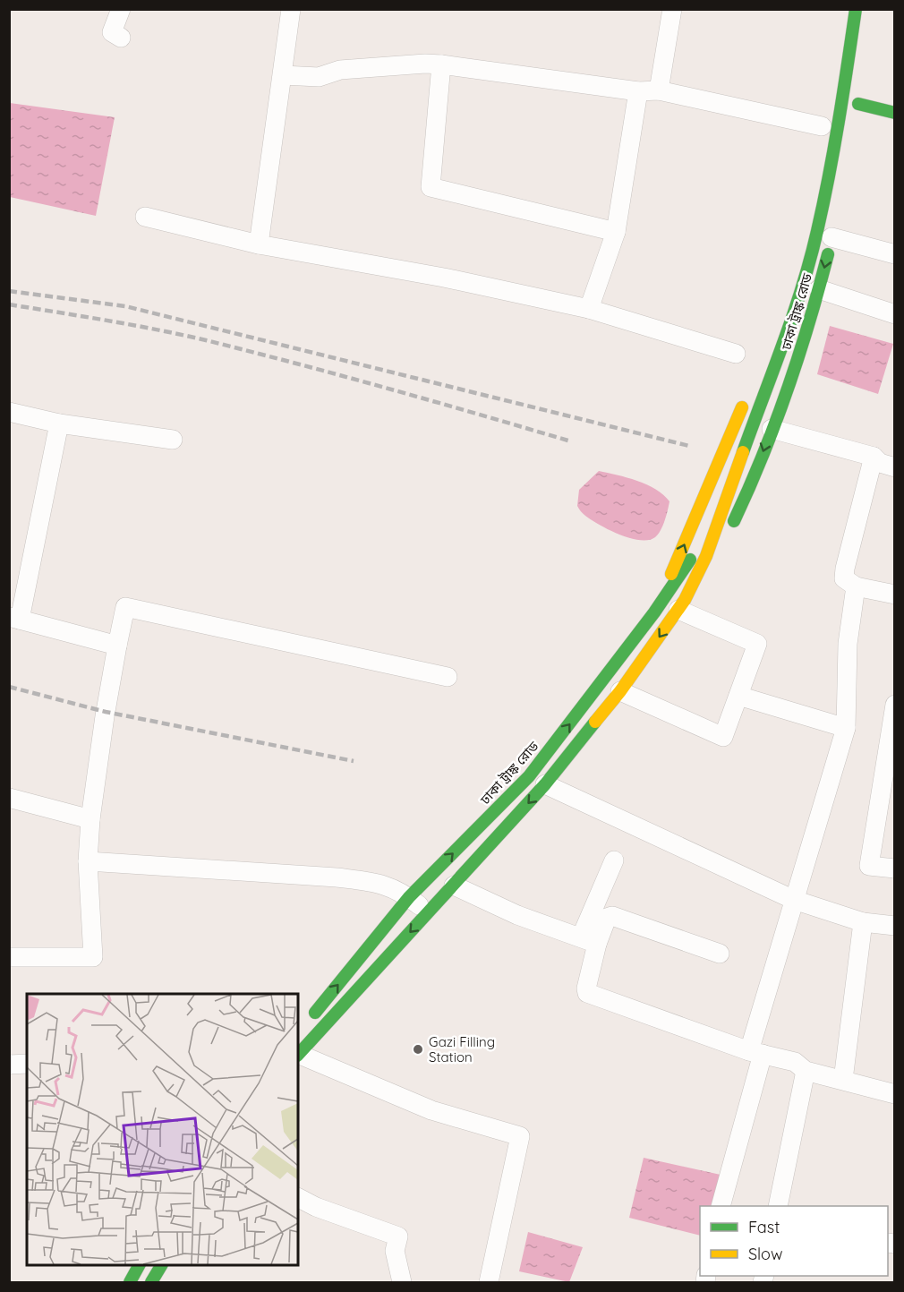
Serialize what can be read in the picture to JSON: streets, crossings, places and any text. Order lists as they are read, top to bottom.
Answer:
{
  "streets": {
    "main road": ["ঢাকা ট্রাঙ্ক রোড"]
  },
  "places": ["Gazi Filling Station"],
  "legend": ["Fast", "Slow"]
}
